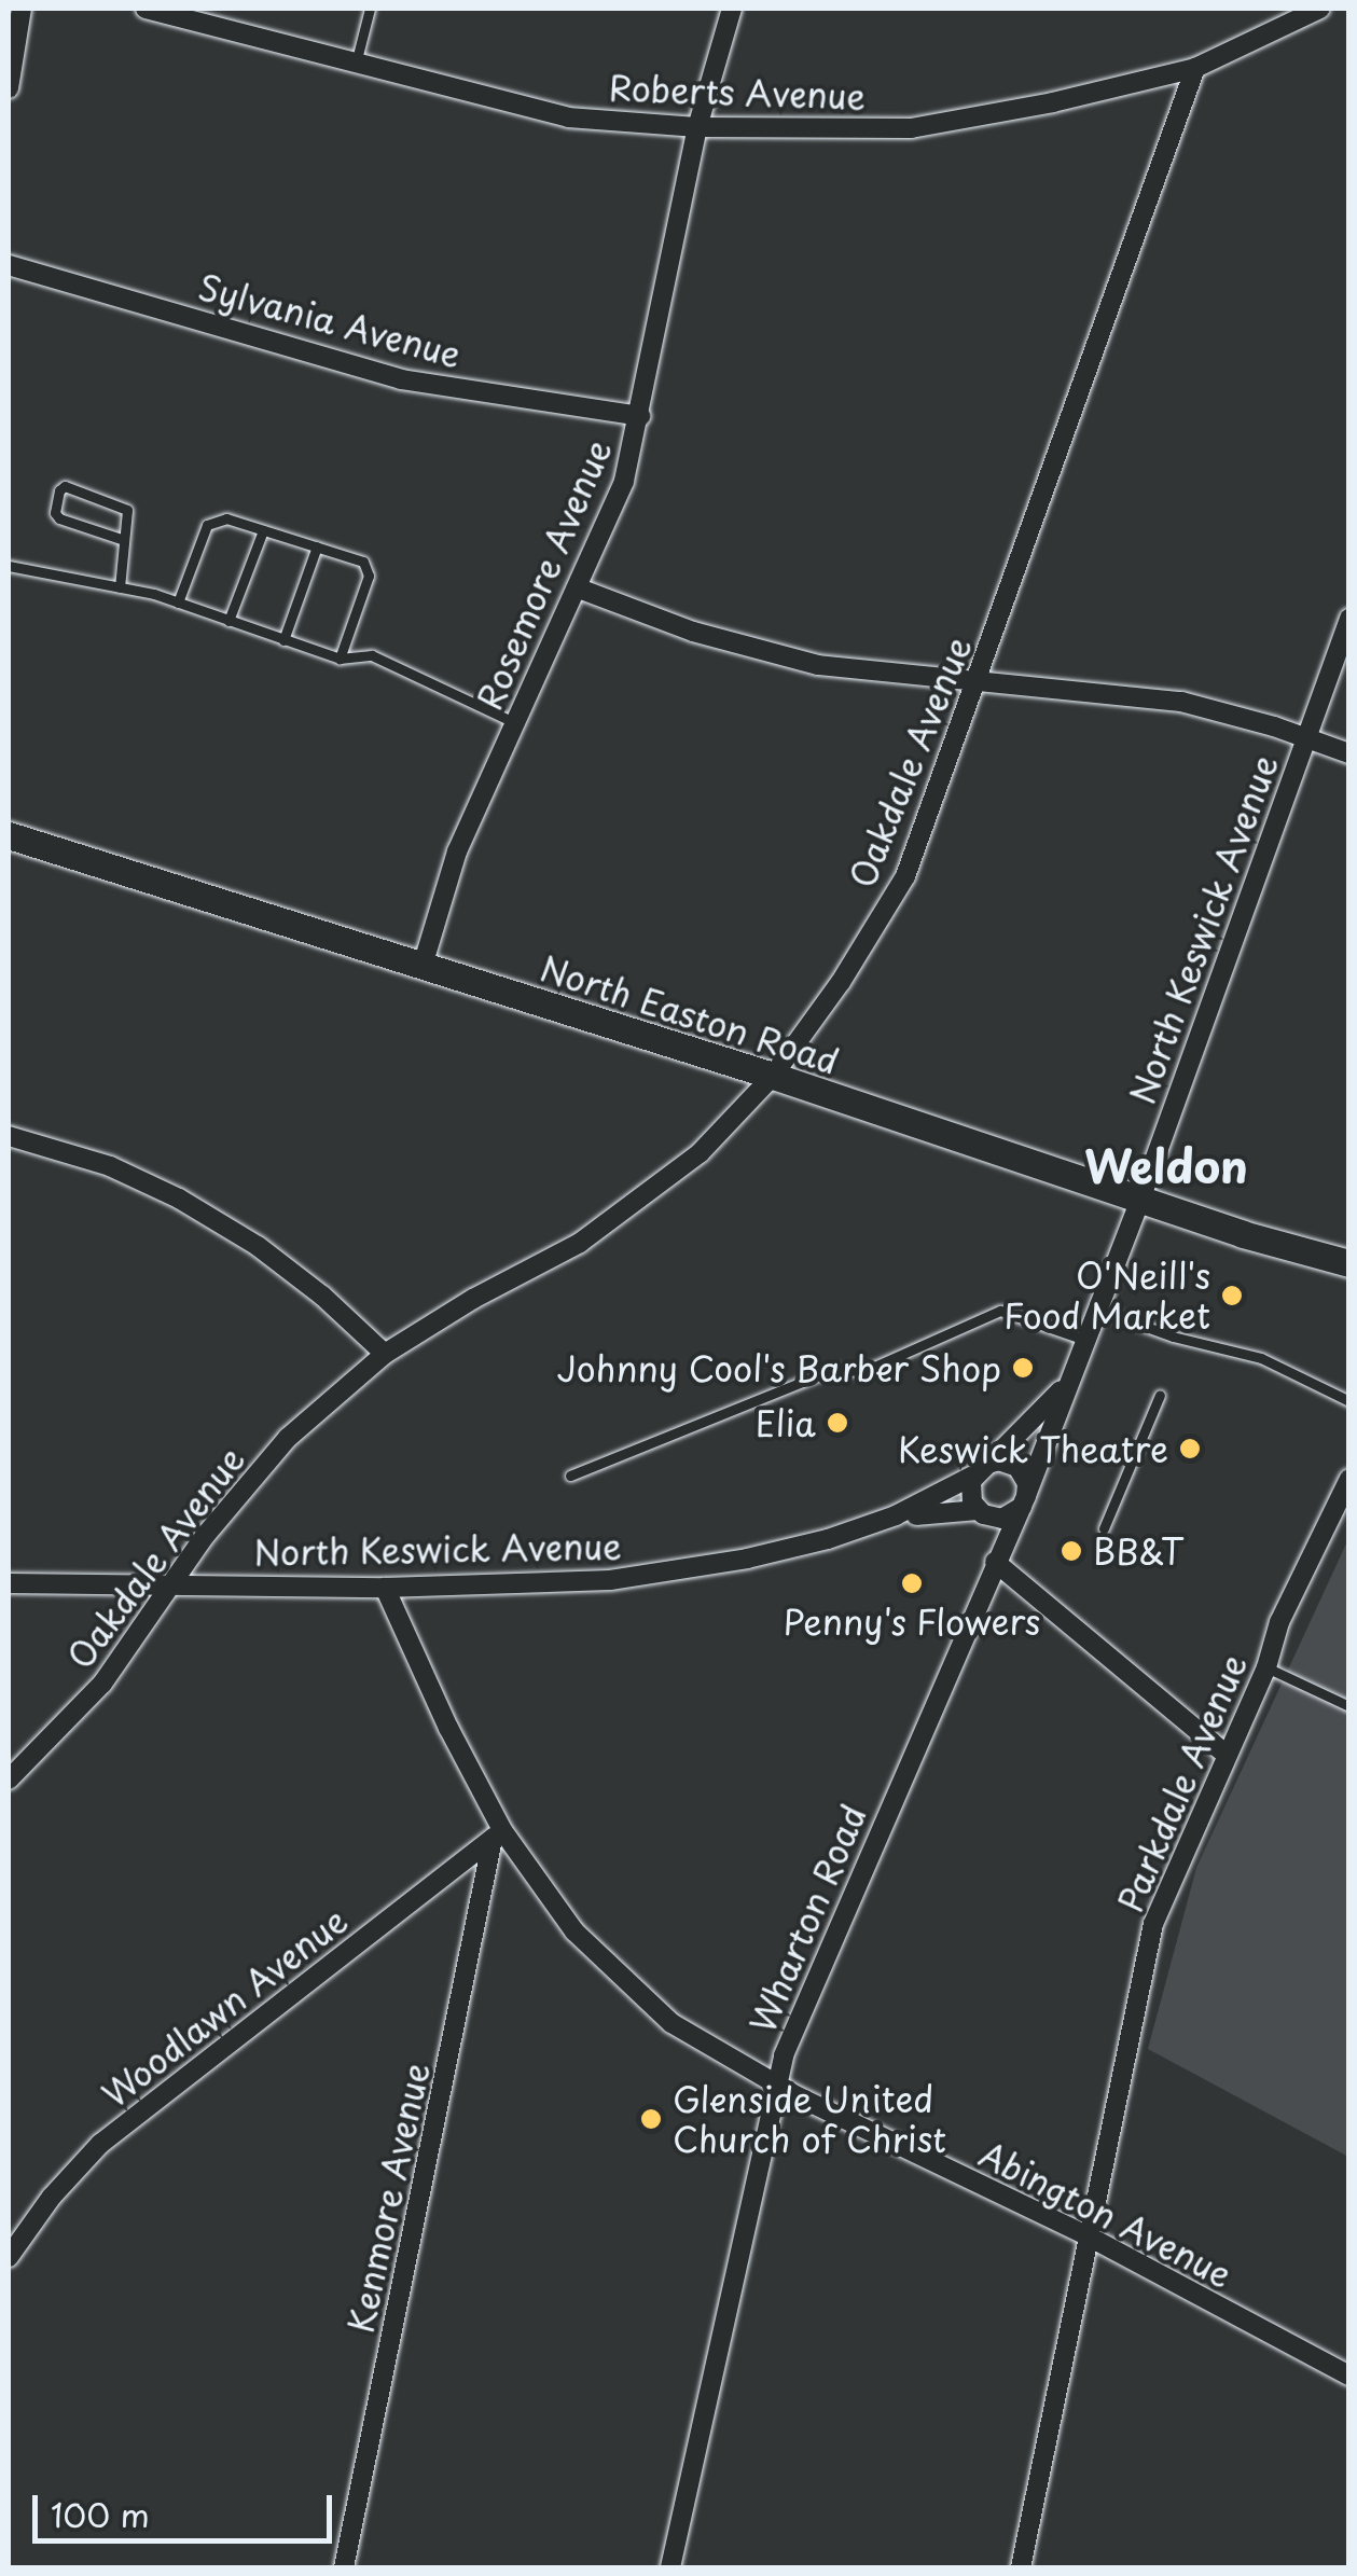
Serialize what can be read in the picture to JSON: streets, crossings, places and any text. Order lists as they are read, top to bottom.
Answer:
{
  "streets": {
    "main road": ["North Easton Road"],
    "street": [
      "Roberts Avenue",
      "Sylvania Avenue",
      "Rosemore Avenue",
      "Oakdale Avenue",
      "North Keswick Avenue",
      "Parkdale Avenue",
      "Wharton Road",
      "Woodlawn Avenue",
      "Kenmore Avenue",
      "Abington Avenue"
    ]
  },
  "crossings": [
    ["Roberts Avenue", "Rosemore Avenue"],
    ["Roberts Avenue", "Oakdale Avenue"],
    ["Sylvania Avenue", "Rosemore Avenue"],
    ["Rosemore Avenue", "North Easton Road"],
    ["Oakdale Avenue", "North Keswick Avenue"],
    ["Oakdale Avenue", "North Easton Road"],
    ["North Keswick Avenue", "North Easton Road"],
    ["North Keswick Avenue", "Wharton Road"],
    ["North Keswick Avenue", "Abington Avenue"],
    ["Parkdale Avenue", "Abington Avenue"],
    ["Wharton Road", "Abington Avenue"],
    ["Woodlawn Avenue", "Kenmore Avenue"],
    ["Woodlawn Avenue", "Abington Avenue"],
    ["Kenmore Avenue", "Abington Avenue"]
  ],
  "districts": ["Weldon"],
  "places": [
    "O'Neill's Food Market",
    "Johnny Cool's Barber Shop",
    "Elia",
    "Keswick Theatre",
    "BB&T",
    "Penny's Flowers",
    "Glenside United Church of Christ"
  ],
  "scale_bar": "100 m"
}
